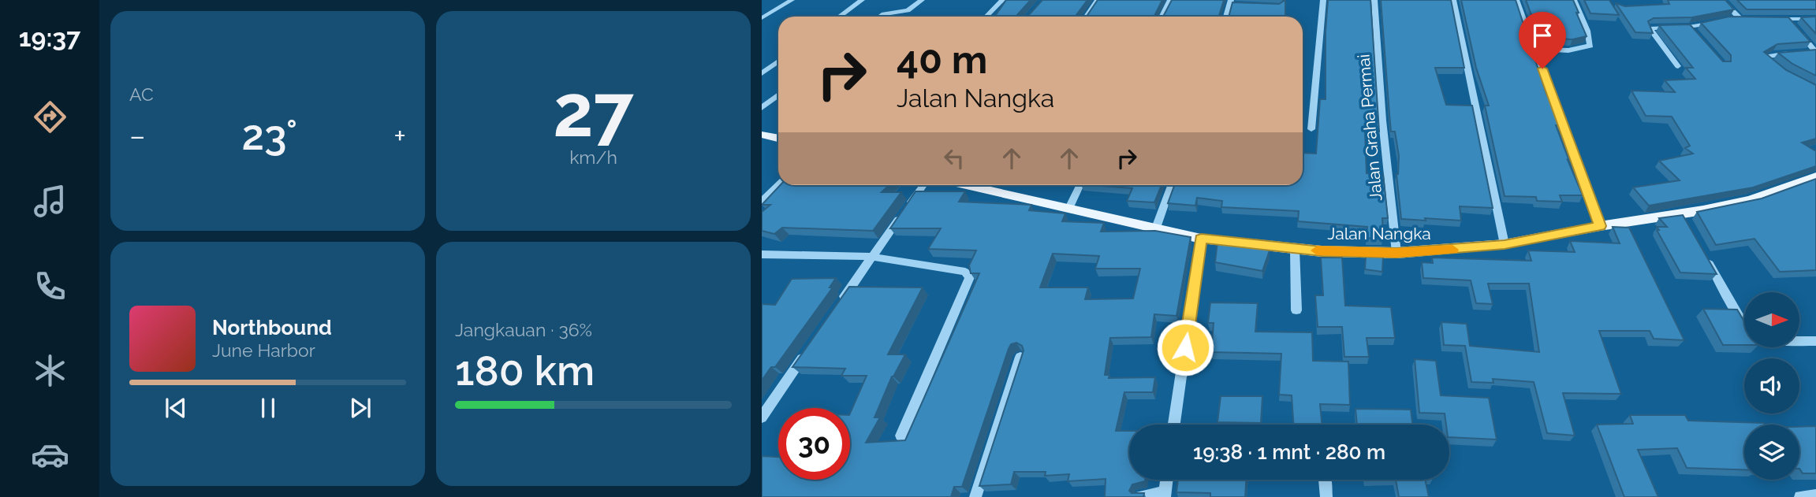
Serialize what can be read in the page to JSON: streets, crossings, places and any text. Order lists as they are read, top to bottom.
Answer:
{
  "streets": {
    "main road": ["Jalan Nangka"],
    "street": ["Jalan Graha Permai"]
  },
  "crossings": [
    ["Jalan Graha Permai", "Jalan Nangka"]
  ],
  "north": "right",
  "page": {
    "tabs": "19:37",
    "tile": [
      "AC",
      ["27", "km/h"],
      ["Jangkauan · 36%", "180 km"]
    ],
    "turn": ["40 m", "Jalan Nangka"],
    "heat": ["−", "23°", "+"],
    "song": ["Northbound", "June Harbor"],
    "limit": "30",
    "trip": "19:38 · 1 mnt · 280 m"
  }
}
